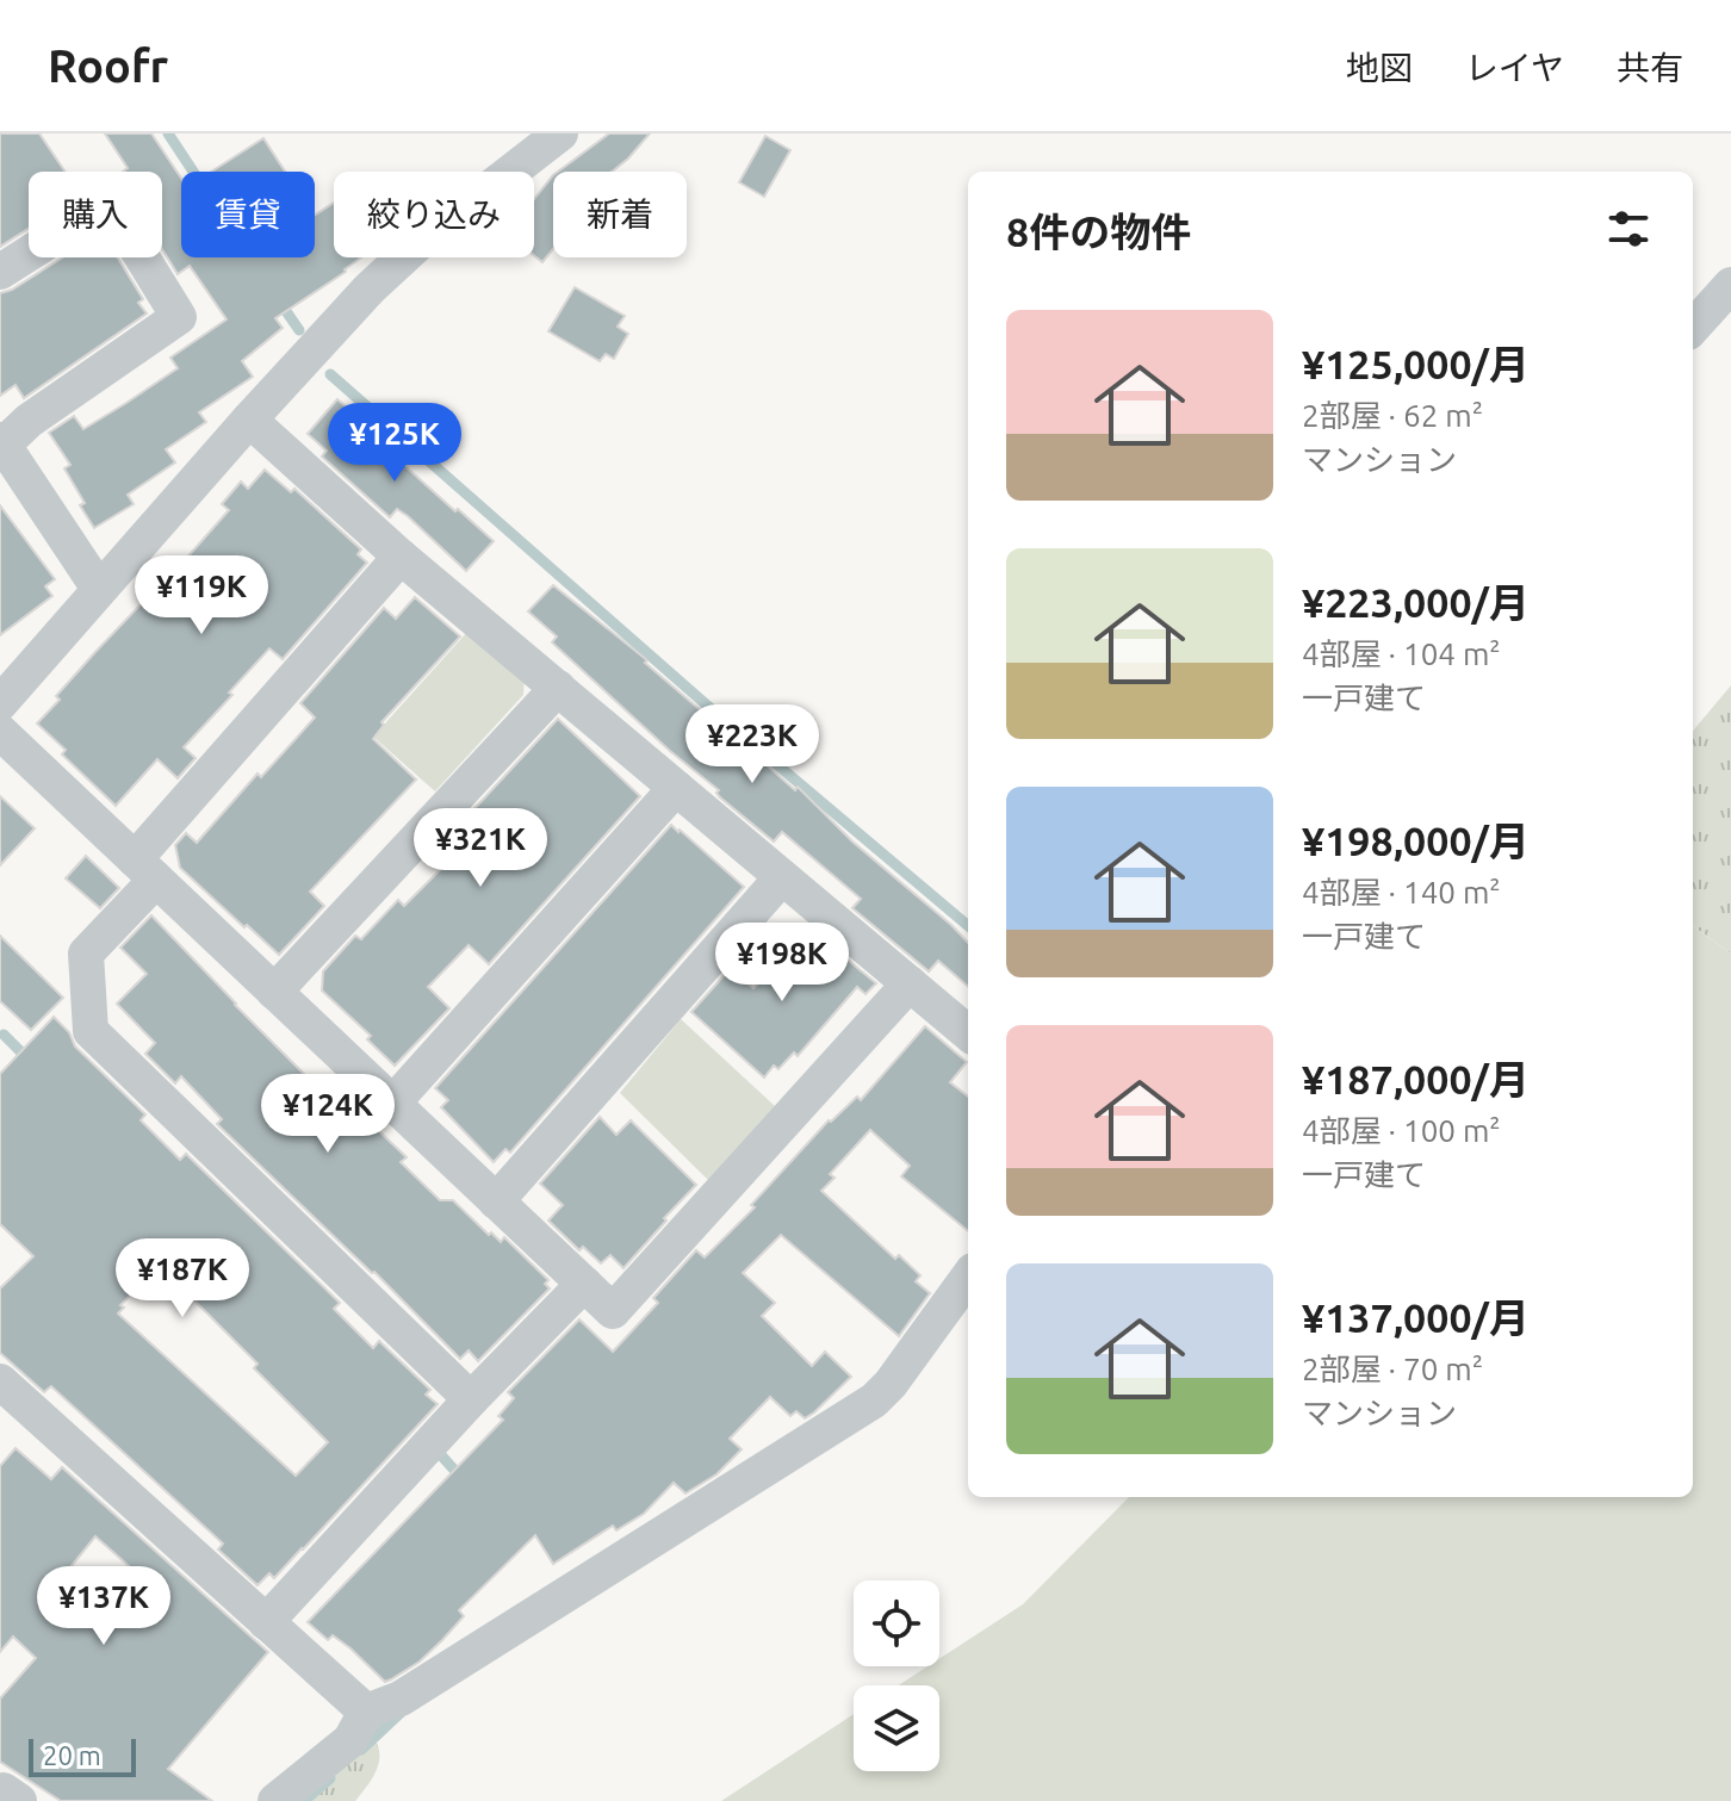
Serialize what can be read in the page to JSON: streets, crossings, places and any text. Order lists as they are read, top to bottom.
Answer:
{
  "scale_bar": "20 m",
  "page": {
    "header": "Roofr",
    "nav": ["地図", "レイヤ", "共有"],
    "chip": [
      "購入",
      "賃貸",
      "絞り込み",
      "新着"
    ],
    "heading": "8件の物件",
    "list": [
      {
        "name": "¥125,000/月",
        "note": "2部屋 · 62 m² · マンション"
      },
      {
        "name": "¥223,000/月",
        "note": "4部屋 · 104 m² · 一戸建て"
      },
      {
        "name": "¥198,000/月",
        "note": "4部屋 · 140 m² · 一戸建て"
      },
      {
        "name": "¥187,000/月",
        "note": "4部屋 · 100 m² · 一戸建て"
      },
      {
        "name": "¥137,000/月",
        "note": "2部屋 · 70 m² · マンション"
      }
    ],
    "price": [
      "¥125K",
      "¥119K",
      "¥223K",
      "¥321K",
      "¥198K",
      "¥124K",
      "¥187K",
      "¥137K"
    ],
    "scale": "20 m"
  }
}
